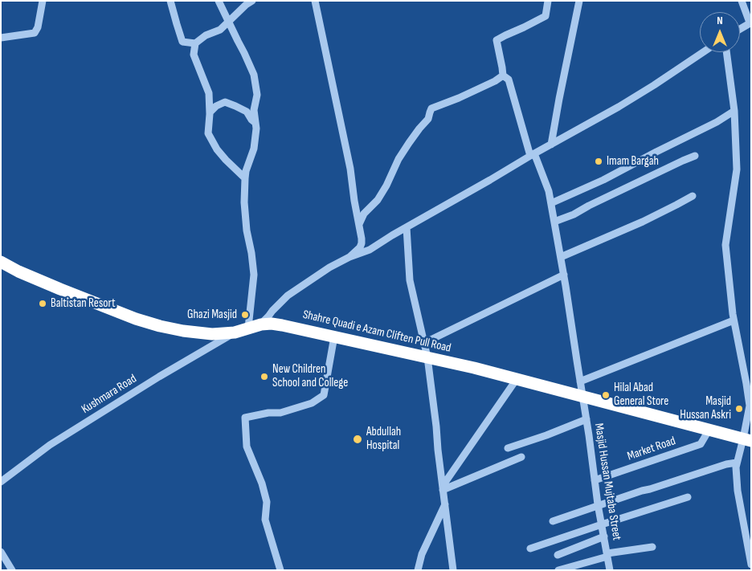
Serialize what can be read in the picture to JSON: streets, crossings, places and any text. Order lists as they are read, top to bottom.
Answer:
{
  "streets": {
    "highway": ["Shahre Quadi e Azam Cliften Pull Road"],
    "street": ["Kushmara Road", "Market Road", "Masjid Hussan Mujtaba Street"]
  },
  "crossings": [
    ["Shahre Quadi e Azam Cliften Pull Road", "Kushmara Road"],
    ["Shahre Quadi e Azam Cliften Pull Road", "Market Road"],
    ["Shahre Quadi e Azam Cliften Pull Road", "Masjid Hussan Mujtaba Street"],
    ["Market Road", "Masjid Hussan Mujtaba Street"]
  ],
  "places": [
    "Imam Bargah",
    "Baltistan Resort",
    "Ghazi Masjid",
    "New Children School and College",
    "Hilal Abad General Store",
    "Masjid Hussan Askri",
    "Abdullah Hospital"
  ],
  "north": "top"
}
